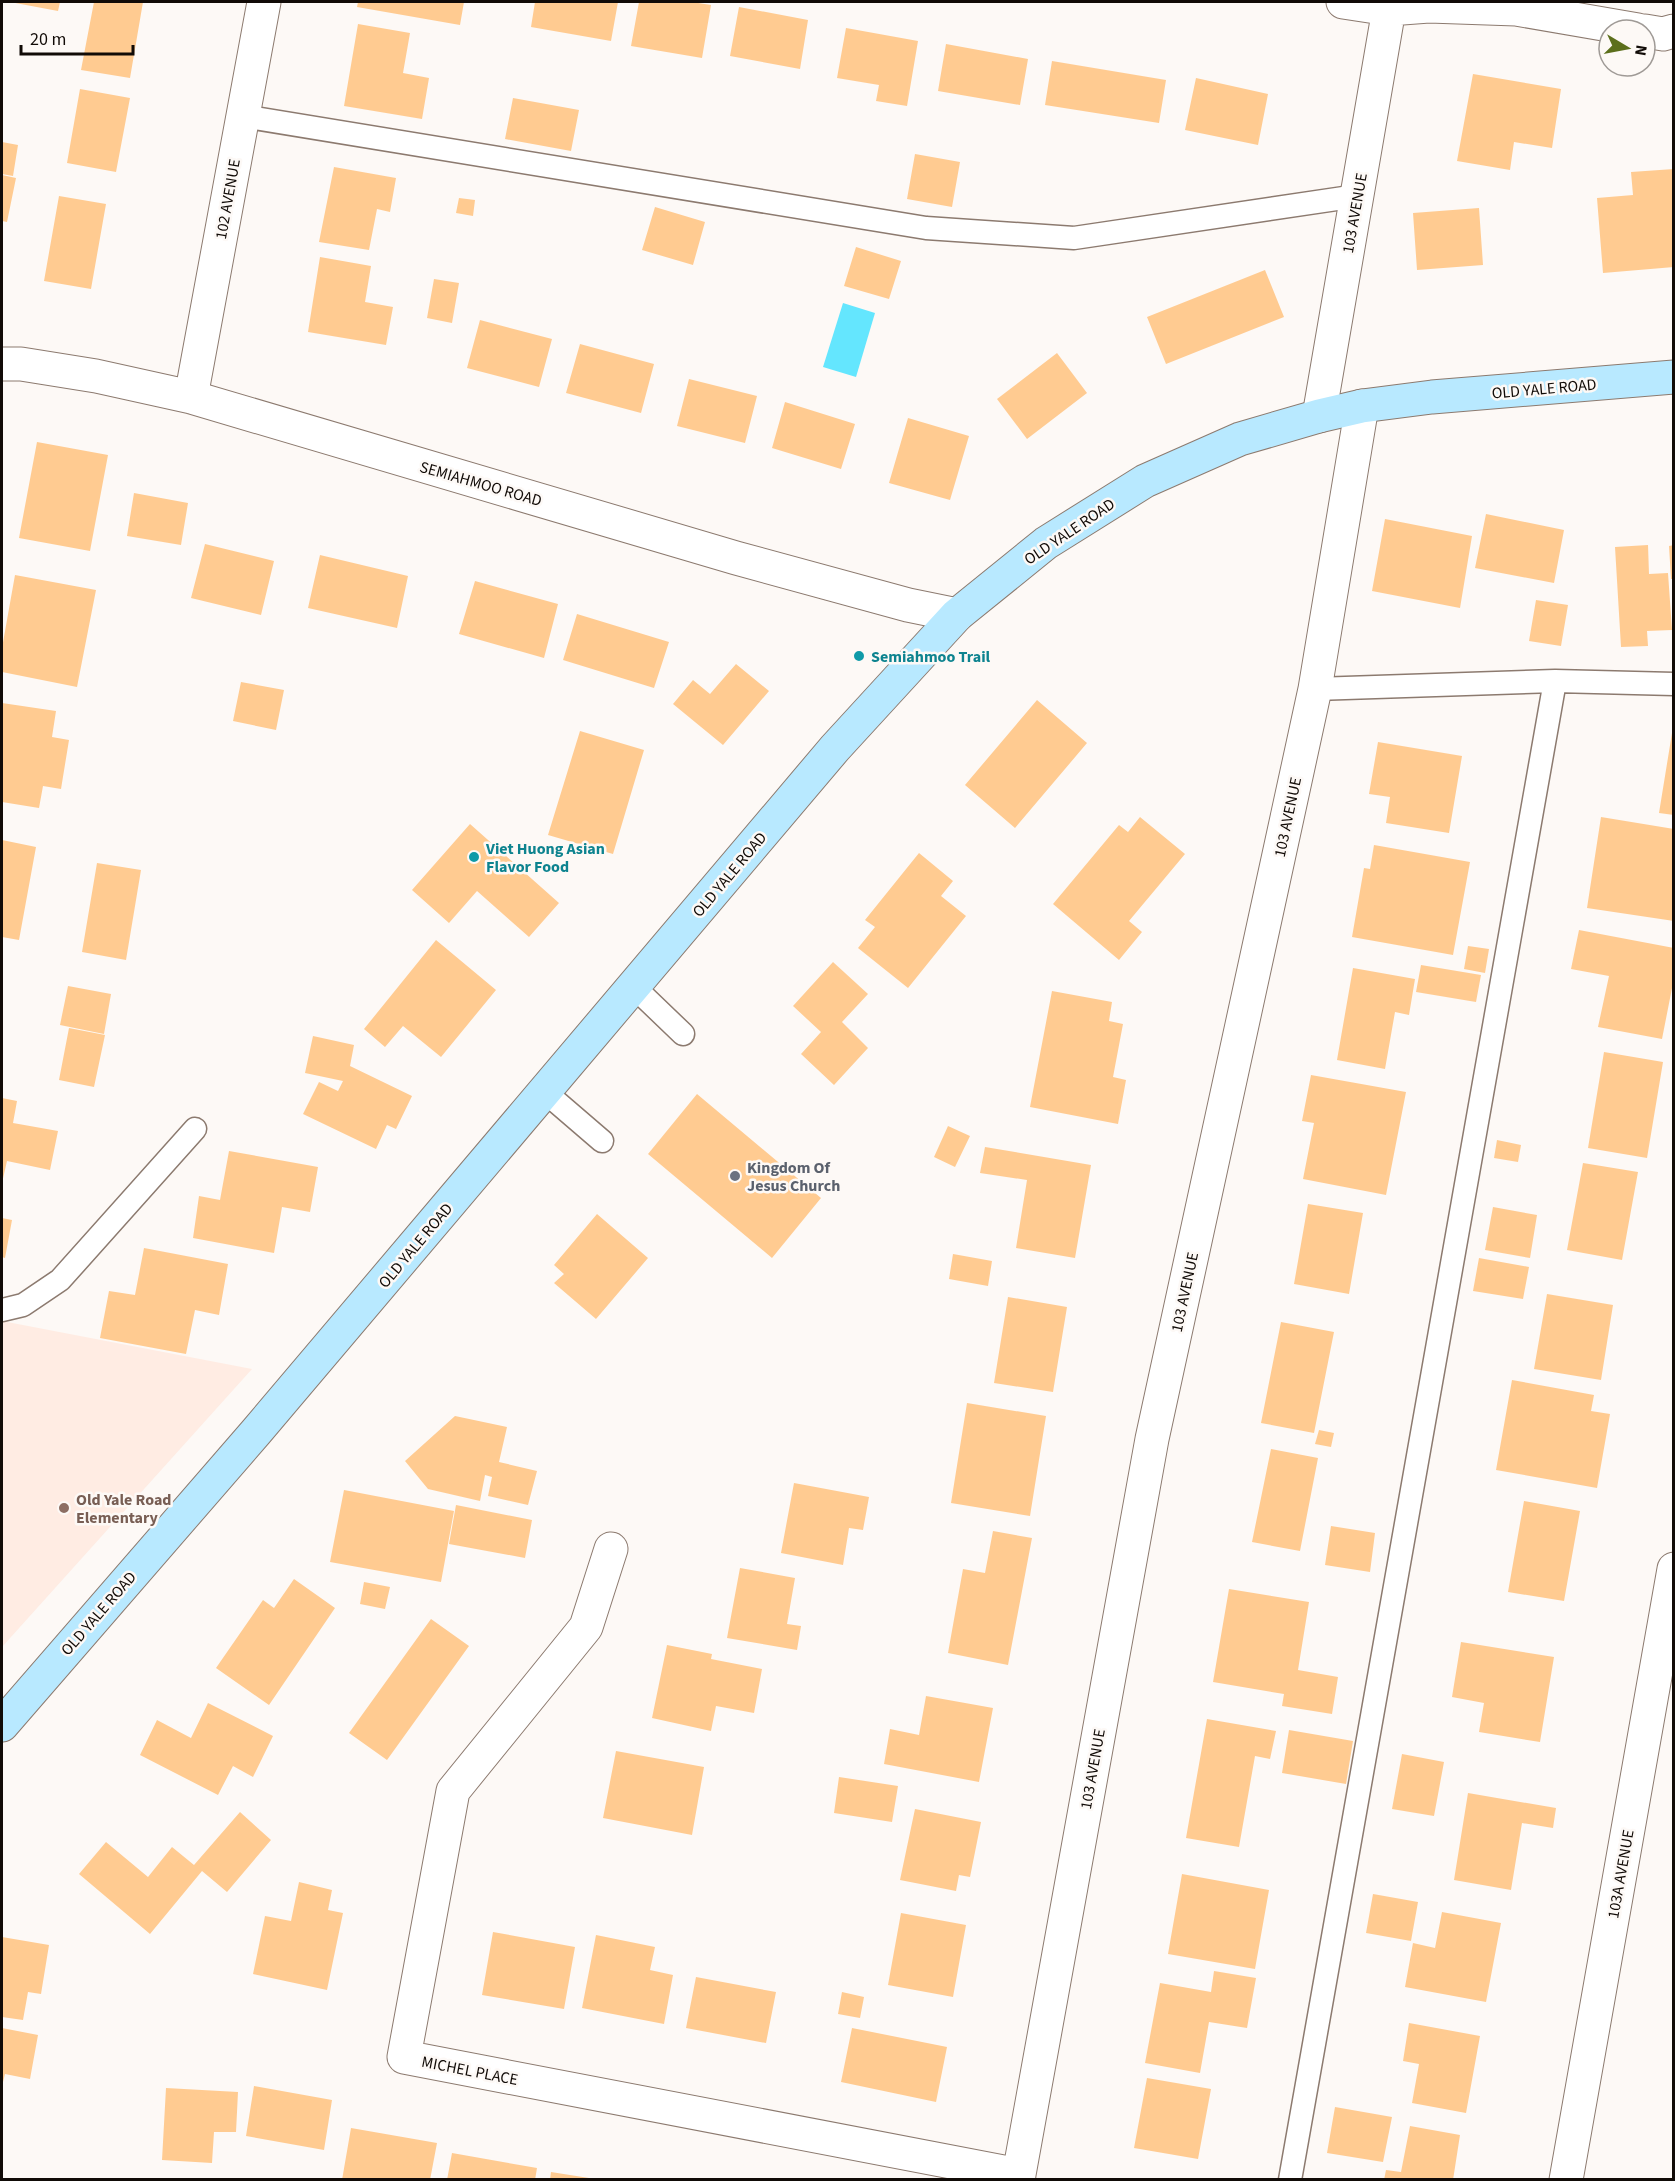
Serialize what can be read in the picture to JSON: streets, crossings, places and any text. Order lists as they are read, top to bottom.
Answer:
{
  "streets": {
    "main road": ["OLD YALE ROAD"],
    "street": [
      "102 AVENUE",
      "103 AVENUE",
      "SEMIAHMOO ROAD",
      "103A AVENUE",
      "MICHEL PLACE"
    ]
  },
  "crossings": [
    ["102 AVENUE", "SEMIAHMOO ROAD"],
    ["103 AVENUE", "OLD YALE ROAD"],
    ["103 AVENUE", "MICHEL PLACE"],
    ["OLD YALE ROAD", "SEMIAHMOO ROAD"]
  ],
  "places": [
    "Semiahmoo Trail",
    "Viet Huong Asian Flavor Food",
    "Kingdom Of Jesus Church",
    "Old Yale Road Elementary"
  ],
  "scale_bar": "20 m",
  "north": "right"
}
